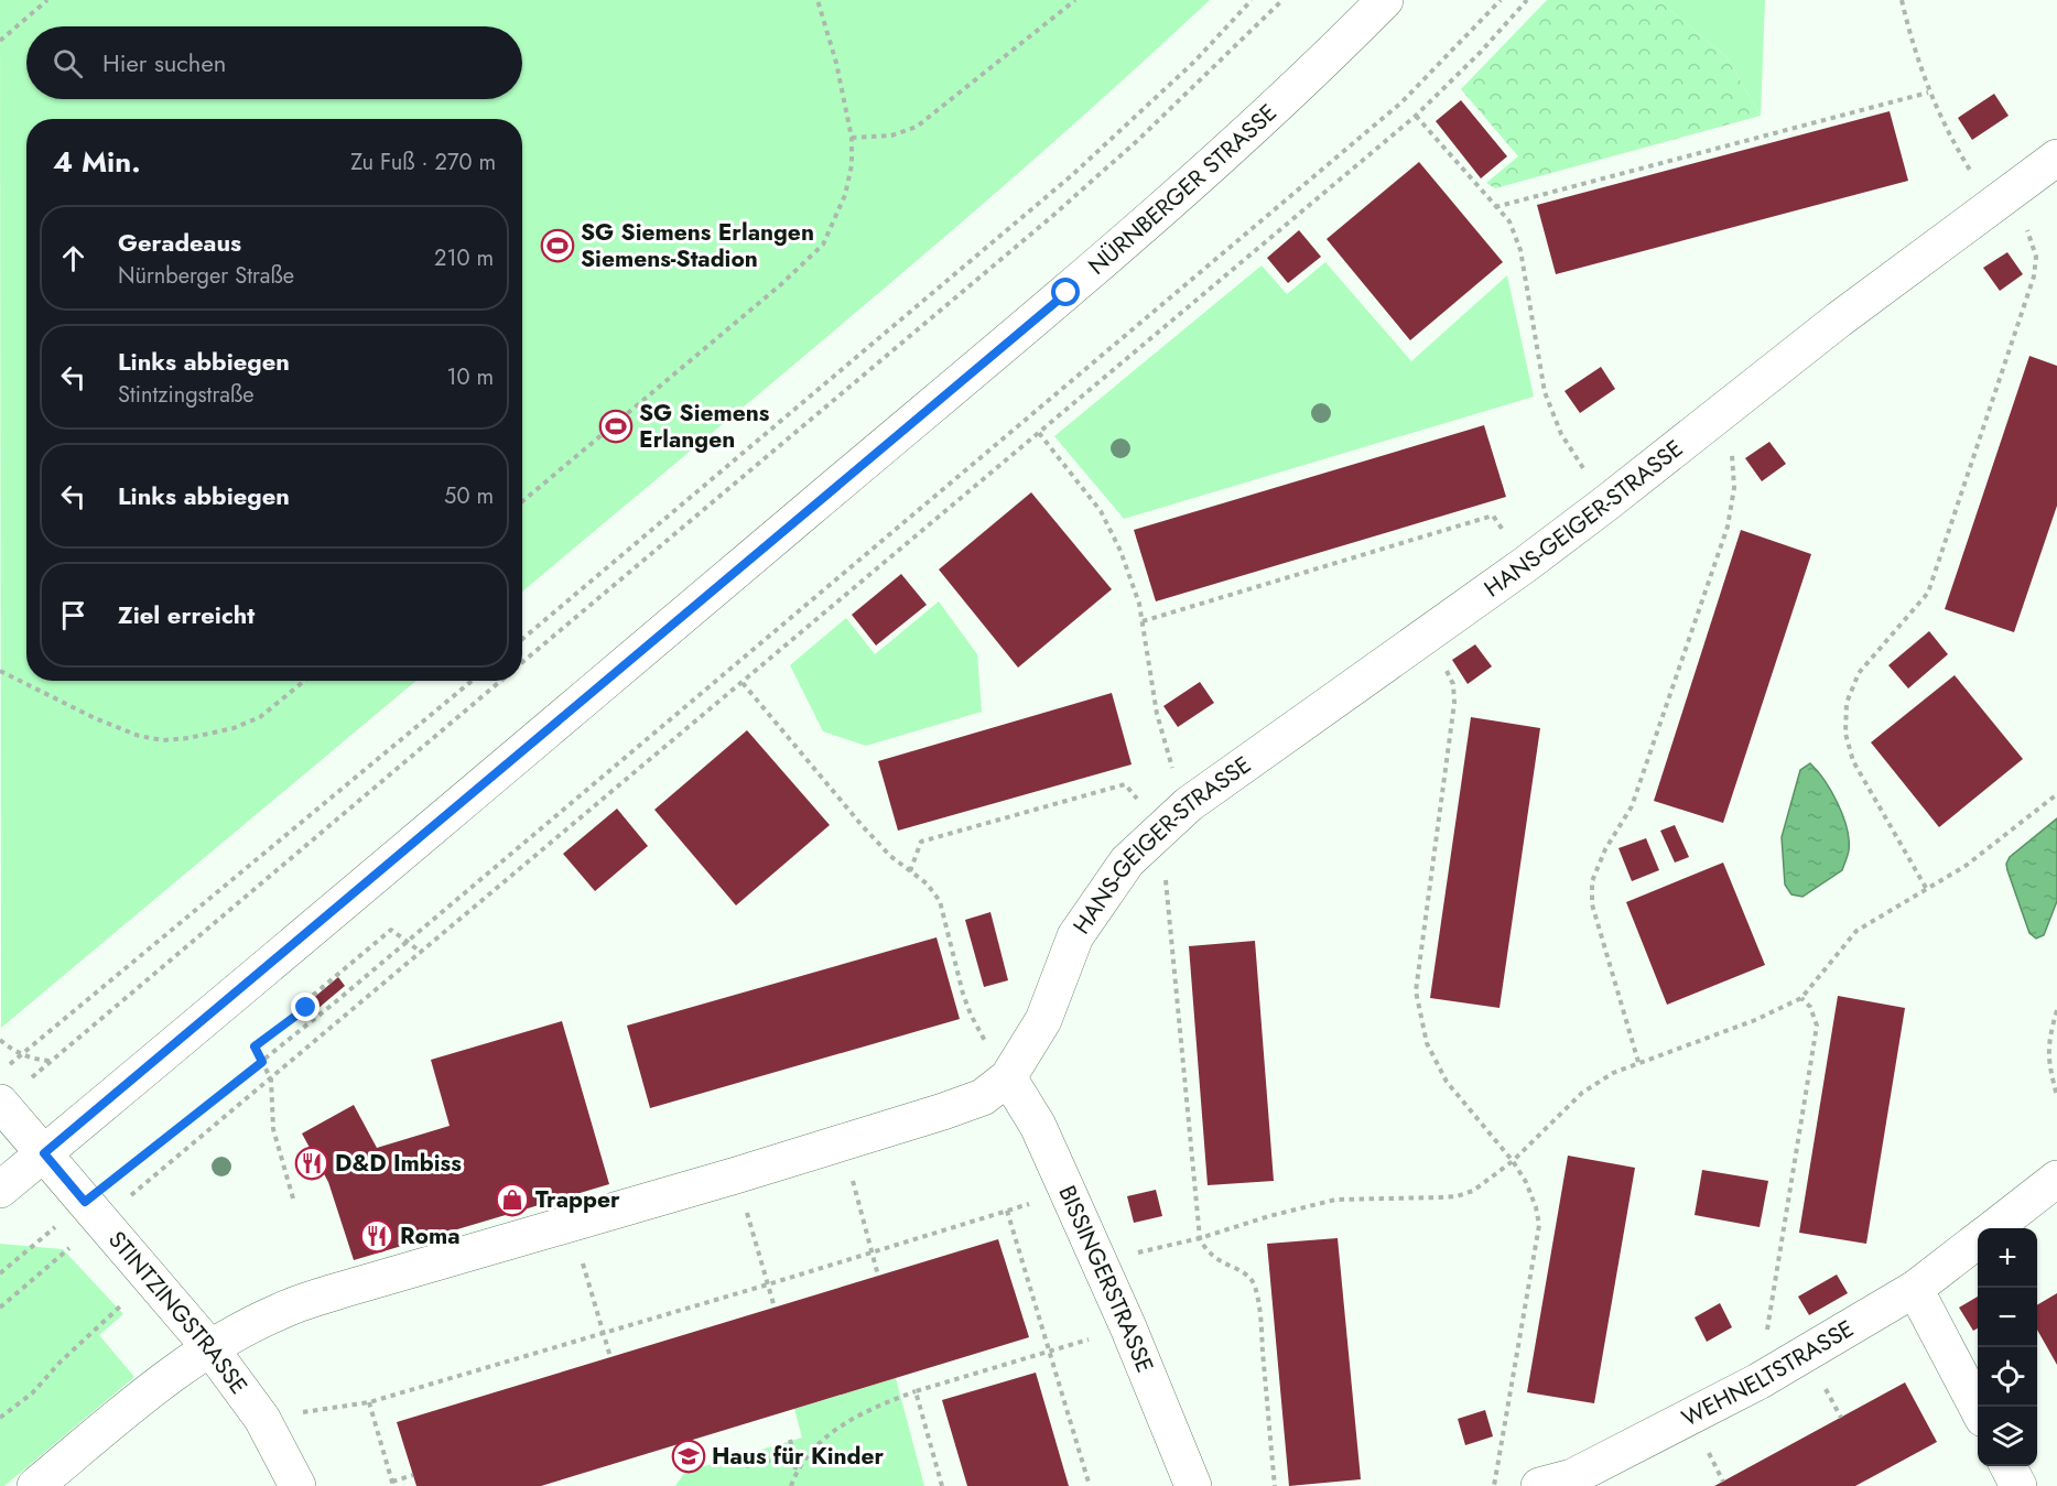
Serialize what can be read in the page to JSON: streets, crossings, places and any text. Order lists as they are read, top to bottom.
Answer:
{
  "streets": {
    "street": [
      "NÜRNBERGER STRASSE",
      "HANS-GEIGER-STRASSE",
      "BISSINGERSTRASSE",
      "STINTZINGSTRASSE",
      "WEHNELTSTRASSE"
    ]
  },
  "crossings": [
    ["NÜRNBERGER STRASSE", "STINTZINGSTRASSE"],
    ["HANS-GEIGER-STRASSE", "BISSINGERSTRASSE"],
    ["HANS-GEIGER-STRASSE", "STINTZINGSTRASSE"]
  ],
  "places": {
    "sports": ["SG Siemens Erlangen Siemens-Stadion", "SG Siemens Erlangen"],
    "restaurant": ["D&D Imbiss", "Roma"],
    "shop": ["Trapper"],
    "school or university": ["Haus für Kinder"]
  },
  "page": {
    "search": "Hier suchen",
    "heading": ["4 Min.", "Zu Fuß · 270 m"],
    "list": [
      ["Geradeaus", "Nürnberger Straße", "210 m"],
      ["Links abbiegen", "Stintzingstraße", "10 m"],
      ["Links abbiegen", "50 m"],
      "Ziel erreicht"
    ],
    "map_buttons": ["+", "−"]
  }
}
